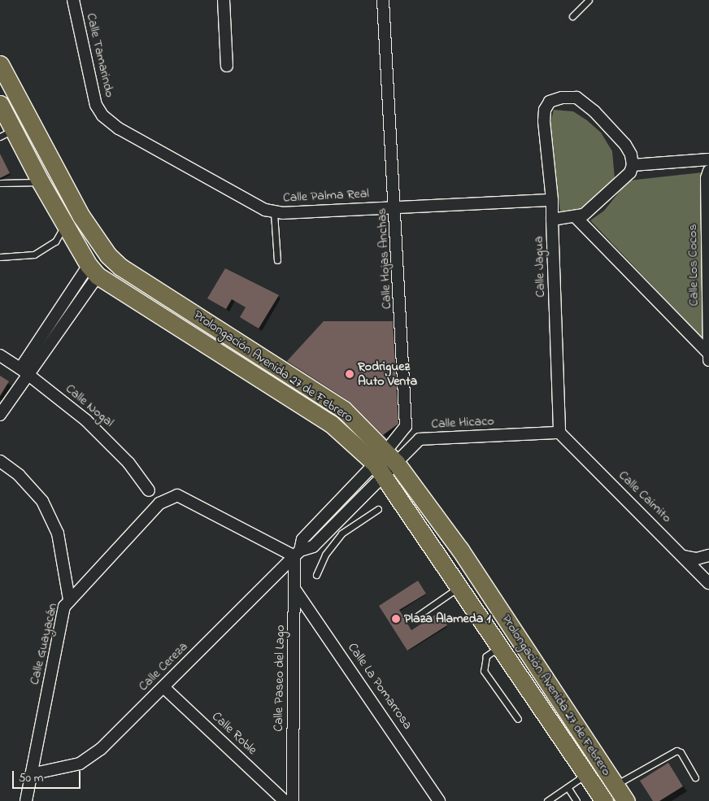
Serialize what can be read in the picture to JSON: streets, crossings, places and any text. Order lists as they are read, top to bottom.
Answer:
{
  "streets": {
    "main road": ["Prolongación Avenida 27 de Febrero"],
    "street": [
      "Calle Tamarindo",
      "Calle Palma Real",
      "Calle Hojas Anchas",
      "Calle Los Cocos",
      "Calle Jagua",
      "Calle Nogal",
      "Calle Hicaco",
      "Calle Caimito",
      "Calle Guayacán",
      "Calle Cereza",
      "Calle Paseo del Lago",
      "Calle La Pomarrosa",
      "Calle Roble"
    ]
  },
  "crossings": [
    ["Calle Tamarindo", "Calle Palma Real"],
    ["Calle Palma Real", "Calle Hojas Anchas"],
    ["Calle Palma Real", "Calle Jagua"],
    ["Calle Jagua", "Calle Hicaco"],
    ["Calle Jagua", "Calle Caimito"],
    ["Prolongación Avenida 27 de Febrero", "Calle Hicaco"],
    ["Prolongación Avenida 27 de Febrero", "Calle Cereza"],
    ["Calle Hicaco", "Calle Caimito"],
    ["Calle Hicaco", "Calle Cereza"],
    ["Calle Guayacán", "Calle Cereza"],
    ["Calle Guayacán", "Calle Paseo del Lago"],
    ["Calle Cereza", "Calle Paseo del Lago"],
    ["Calle Cereza", "Calle Roble"],
    ["Calle Paseo del Lago", "Calle La Pomarrosa"]
  ],
  "places": ["Rodriguez Auto Venta", "Plaza Alameda 1"],
  "scale_bar": "50 m"
}
